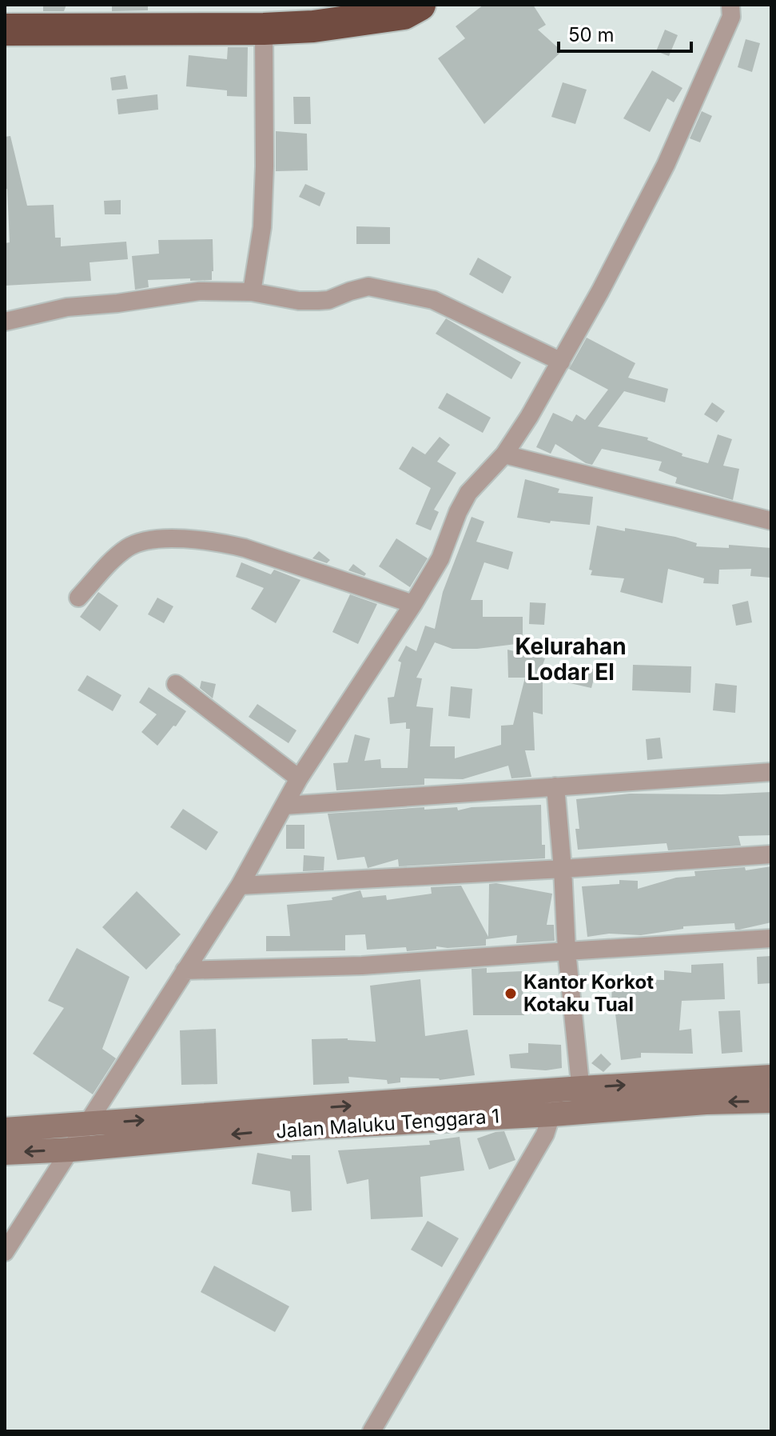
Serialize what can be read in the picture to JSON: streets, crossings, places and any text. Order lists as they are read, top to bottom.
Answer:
{
  "streets": {
    "main road": ["Jalan Maluku Tenggara 1"]
  },
  "districts": ["Kelurahan Lodar El"],
  "places": ["Kantor Korkot Kotaku Tual"],
  "scale_bar": "50 m"
}
